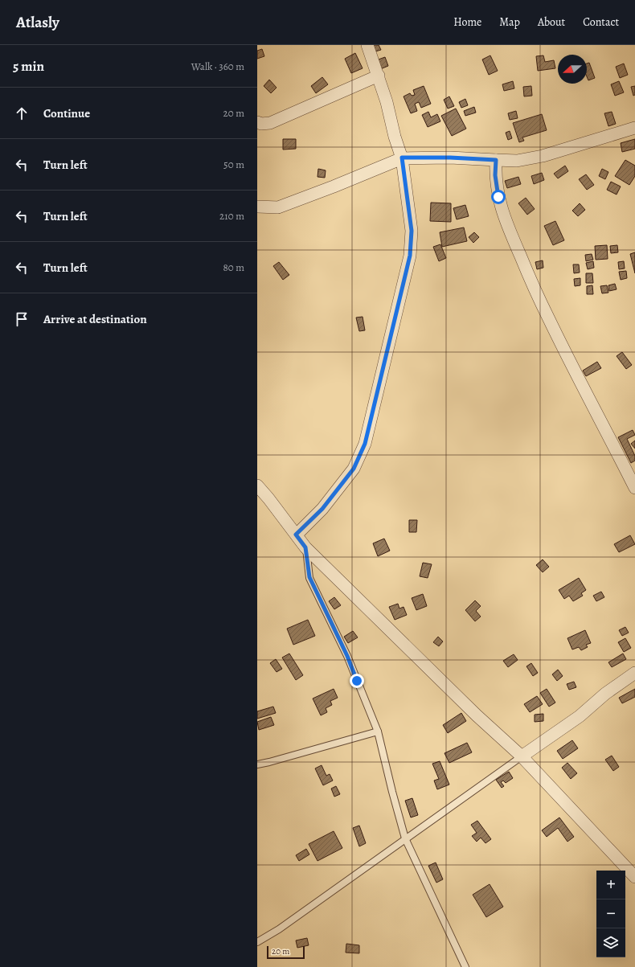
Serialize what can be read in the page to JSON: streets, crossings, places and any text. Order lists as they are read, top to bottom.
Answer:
{
  "scale_bar": "20 m",
  "north": "left",
  "page": {
    "header": "Atlasly",
    "nav": [
      "Home",
      "Map",
      "About",
      "Contact"
    ],
    "heading": ["5 min", "Walk · 360 m"],
    "list": [
      ["Continue", "20 m"],
      ["Turn left", "50 m"],
      ["Turn left", "210 m"],
      ["Turn left", "80 m"],
      "Arrive at destination"
    ],
    "map_buttons": ["+", "−"],
    "scale": "20 m"
  }
}
